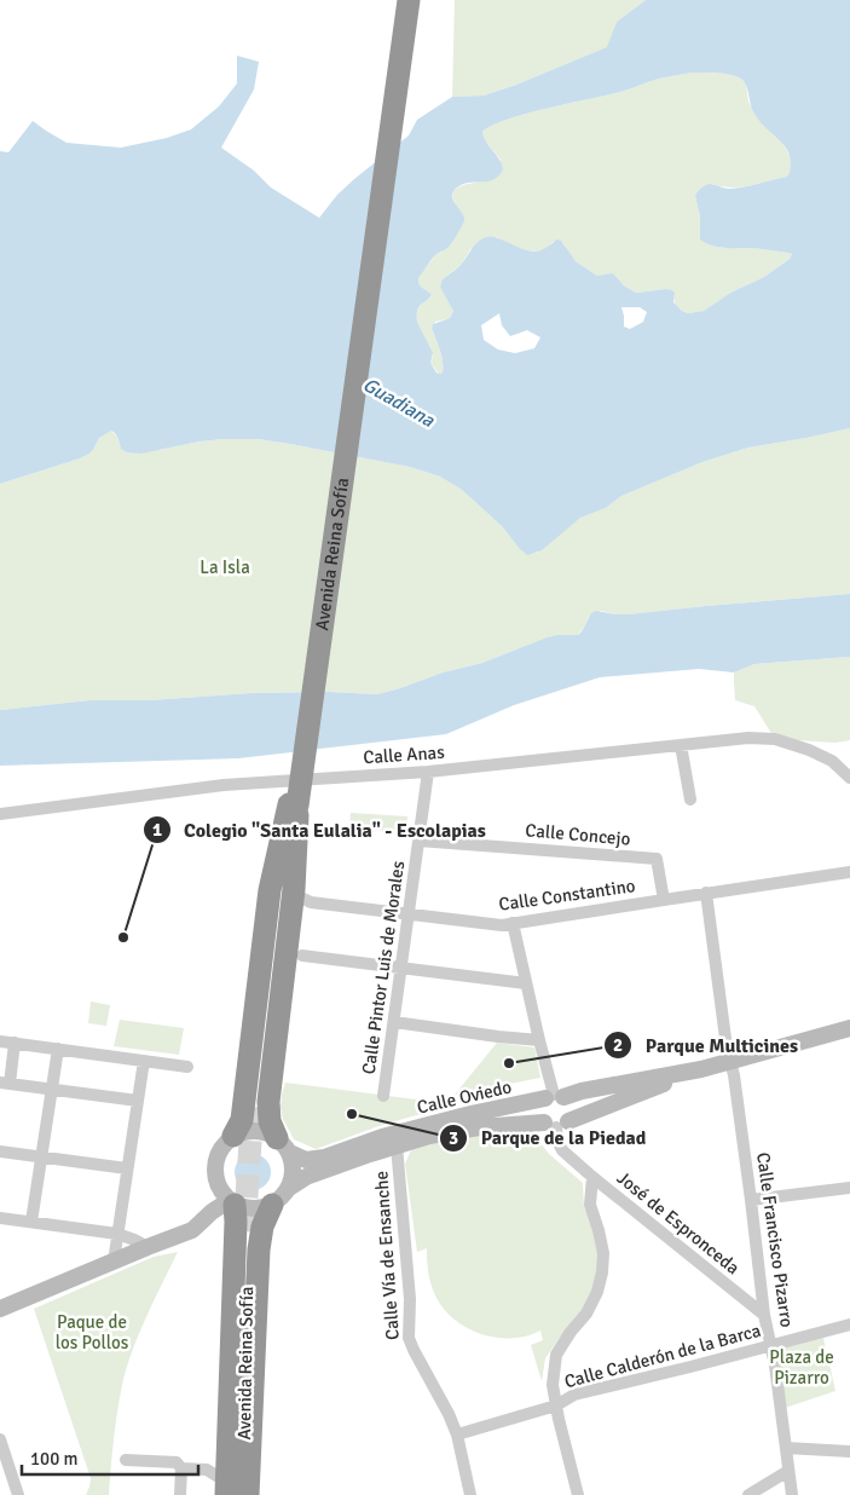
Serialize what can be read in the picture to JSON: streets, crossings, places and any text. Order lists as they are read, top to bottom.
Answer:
{
  "streets": {
    "highway": ["Avenida Reina Sofía"],
    "main road": ["Calle Oviedo"],
    "street": [
      "Calle Anas",
      "Calle Concejo",
      "Calle Constantino",
      "Calle Pintor Luis de Morales",
      "José de Espronceda",
      "Calle Francisco Pizarro",
      "Calle Vía de Ensanche",
      "Calle Calderón de la Barca"
    ]
  },
  "crossings": [
    ["Calle Anas", "Calle Pintor Luis de Morales"],
    ["Calle Concejo", "Calle Constantino"],
    ["Calle Concejo", "Calle Pintor Luis de Morales"],
    ["Calle Constantino", "Calle Pintor Luis de Morales"],
    ["Calle Constantino", "Calle Francisco Pizarro"],
    ["Calle Oviedo", "José de Espronceda"],
    ["Calle Oviedo", "Calle Francisco Pizarro"],
    ["Calle Oviedo", "Calle Vía de Ensanche"],
    ["José de Espronceda", "Calle Francisco Pizarro"],
    ["Calle Francisco Pizarro", "Calle Calderón de la Barca"],
    ["Calle Vía de Ensanche", "Calle Calderón de la Barca"]
  ],
  "water": ["Guadiana"],
  "parks": ["La Isla", "Paque de los Pollos", "Plaza de Pizarro"],
  "places": ["Colegio \"Santa Eulalia\" - Escolapias", "Parque Multicines", "Parque de la Piedad"],
  "scale_bar": "100 m"
}
